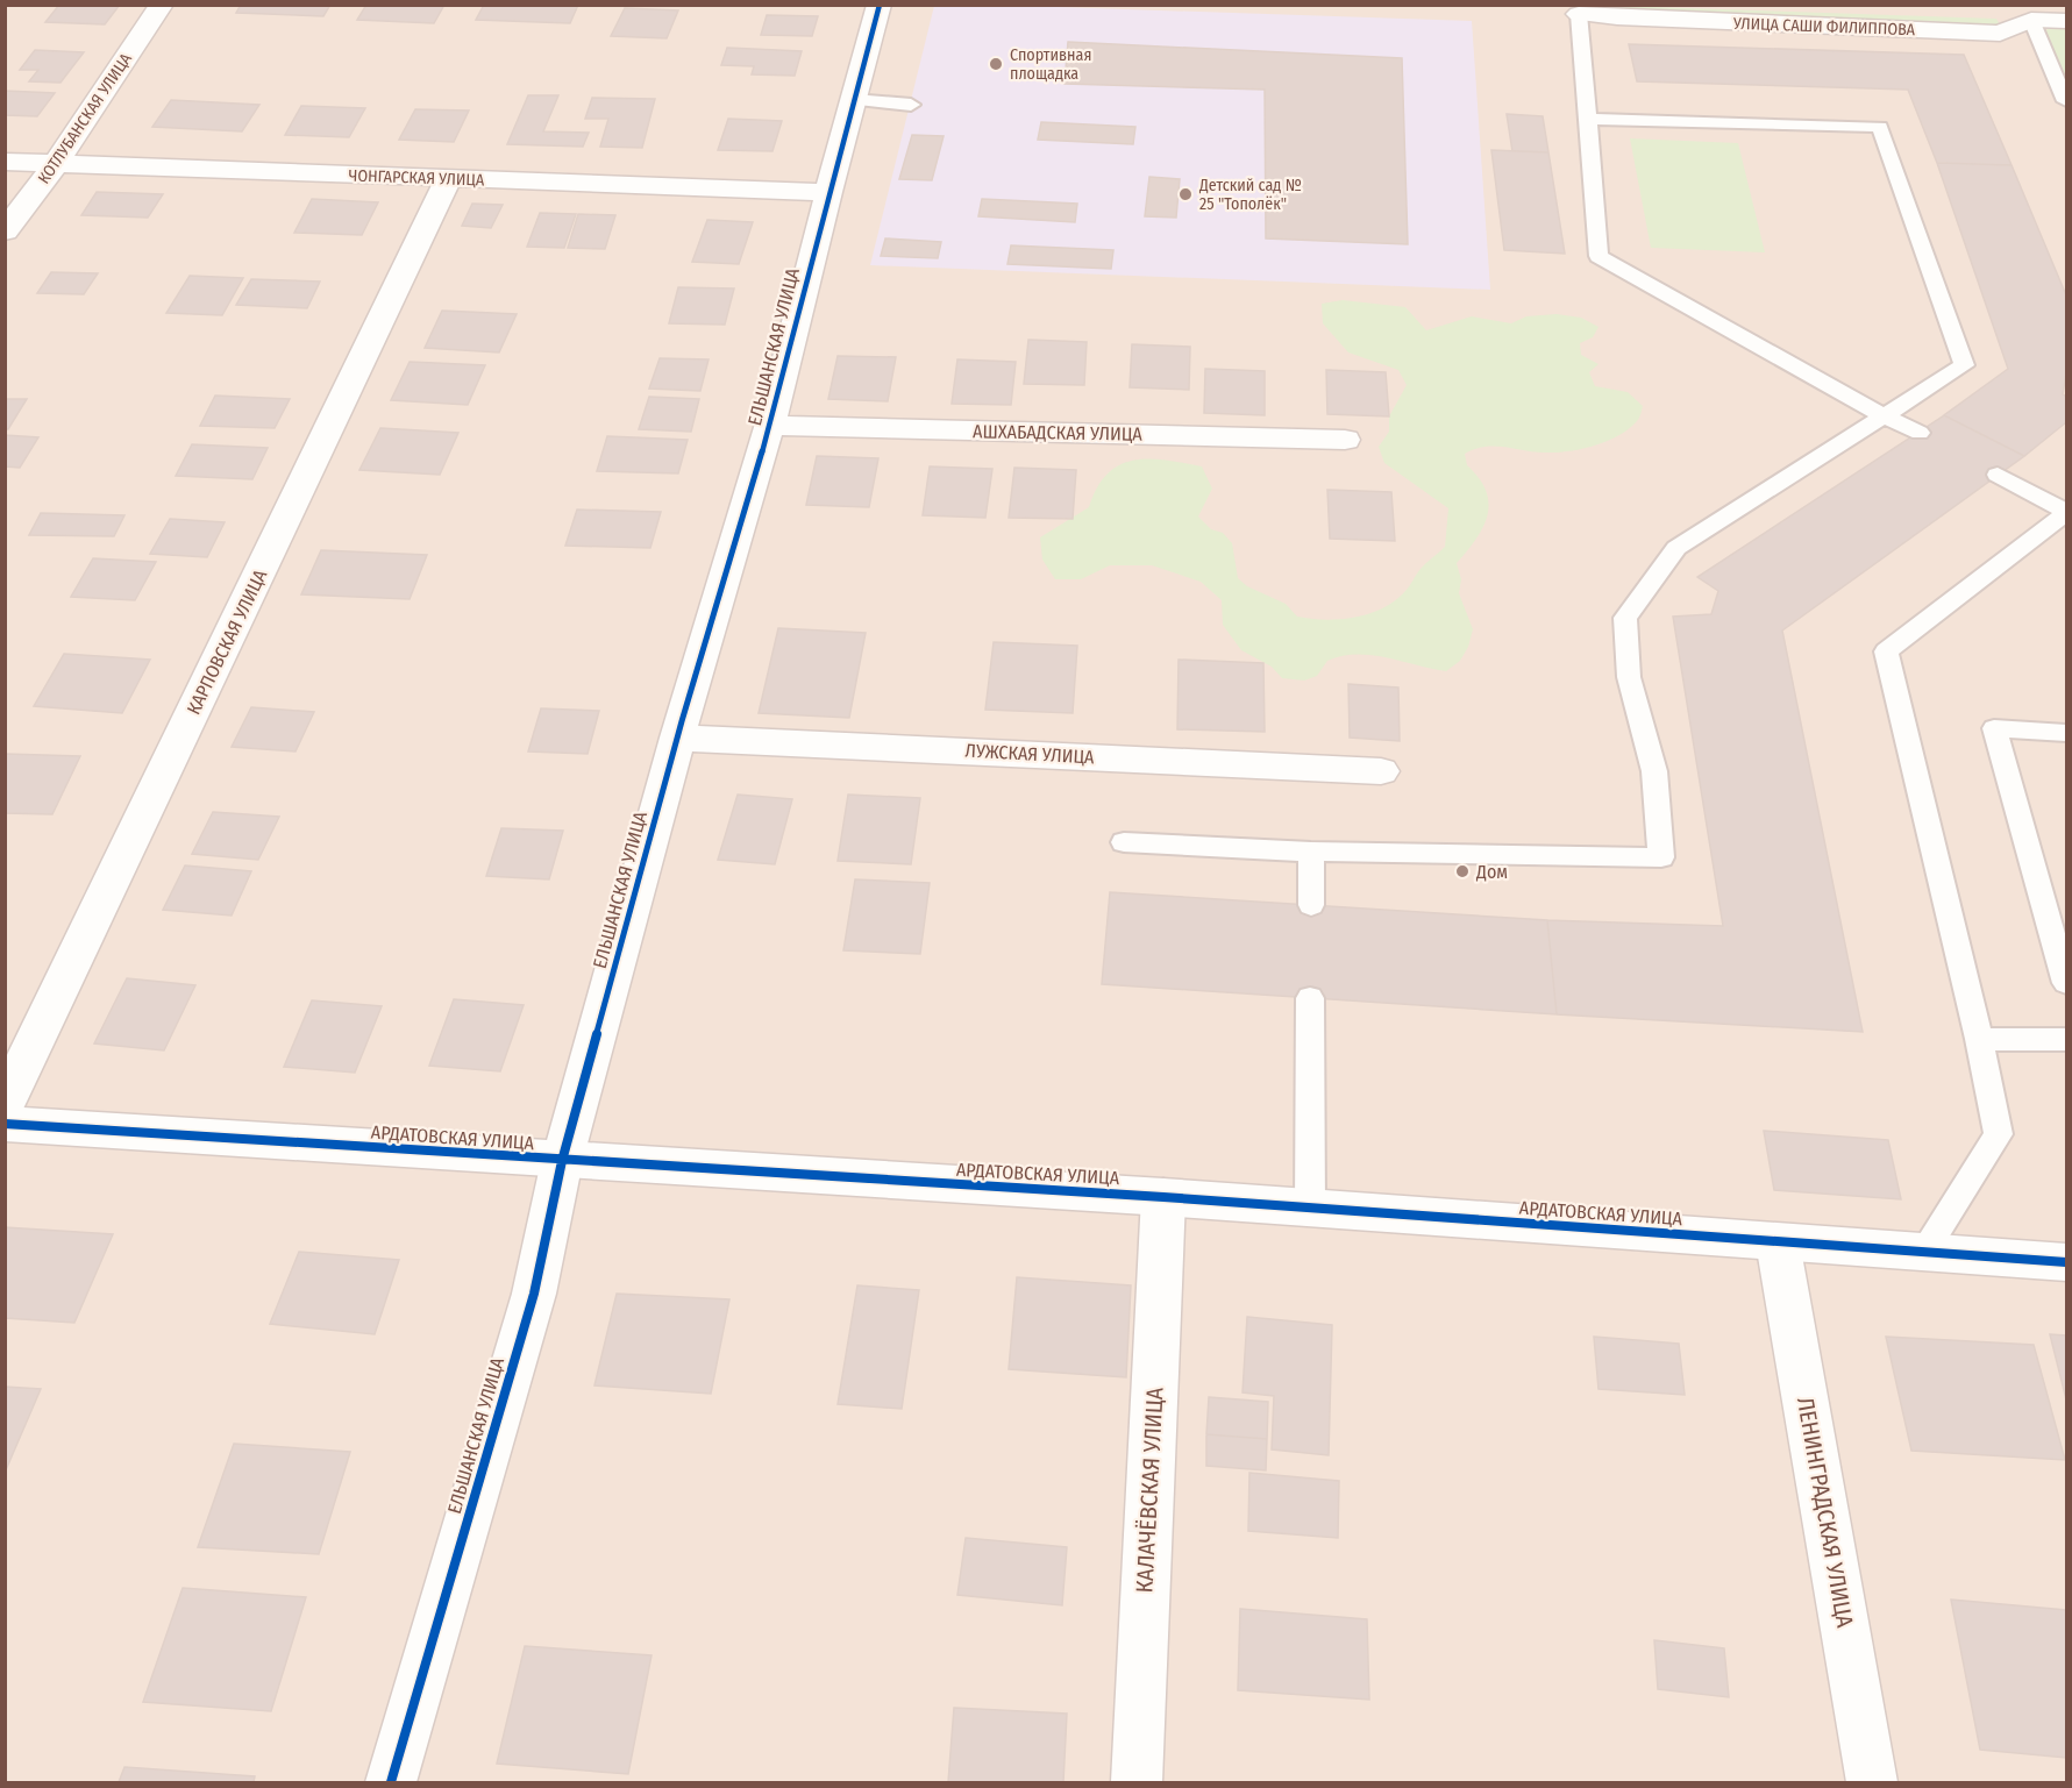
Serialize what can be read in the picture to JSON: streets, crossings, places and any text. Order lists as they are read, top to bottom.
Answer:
{
  "streets": {
    "street": [
      "УЛИЦА САШИ ФИЛИППОВА",
      "КОТЛУБАНСКАЯ УЛИЦА",
      "ЧОНГАРСКАЯ УЛИЦА",
      "ЕЛЬШАНСКАЯ УЛИЦА",
      "АШХАБАДСКАЯ УЛИЦА",
      "КАРПОВСКАЯ УЛИЦА",
      "ЛУЖСКАЯ УЛИЦА",
      "АРДАТОВСКАЯ УЛИЦА",
      "КАЛАЧЁВСКАЯ УЛИЦА",
      "ЛЕНИНГРАДСКАЯ УЛИЦА"
    ]
  },
  "crossings": [
    ["КОТЛУБАНСКАЯ УЛИЦА", "ЧОНГАРСКАЯ УЛИЦА"],
    ["ЧОНГАРСКАЯ УЛИЦА", "ЕЛЬШАНСКАЯ УЛИЦА"],
    ["ЧОНГАРСКАЯ УЛИЦА", "КАРПОВСКАЯ УЛИЦА"],
    ["ЕЛЬШАНСКАЯ УЛИЦА", "АШХАБАДСКАЯ УЛИЦА"],
    ["ЕЛЬШАНСКАЯ УЛИЦА", "ЛУЖСКАЯ УЛИЦА"],
    ["ЕЛЬШАНСКАЯ УЛИЦА", "АРДАТОВСКАЯ УЛИЦА"],
    ["АРДАТОВСКАЯ УЛИЦА", "КАЛАЧЁВСКАЯ УЛИЦА"],
    ["АРДАТОВСКАЯ УЛИЦА", "ЛЕНИНГРАДСКАЯ УЛИЦА"]
  ],
  "places": ["Спортивная площадка", "Детский сад № 25 \"Тополёк\"", "Дом"]
}
